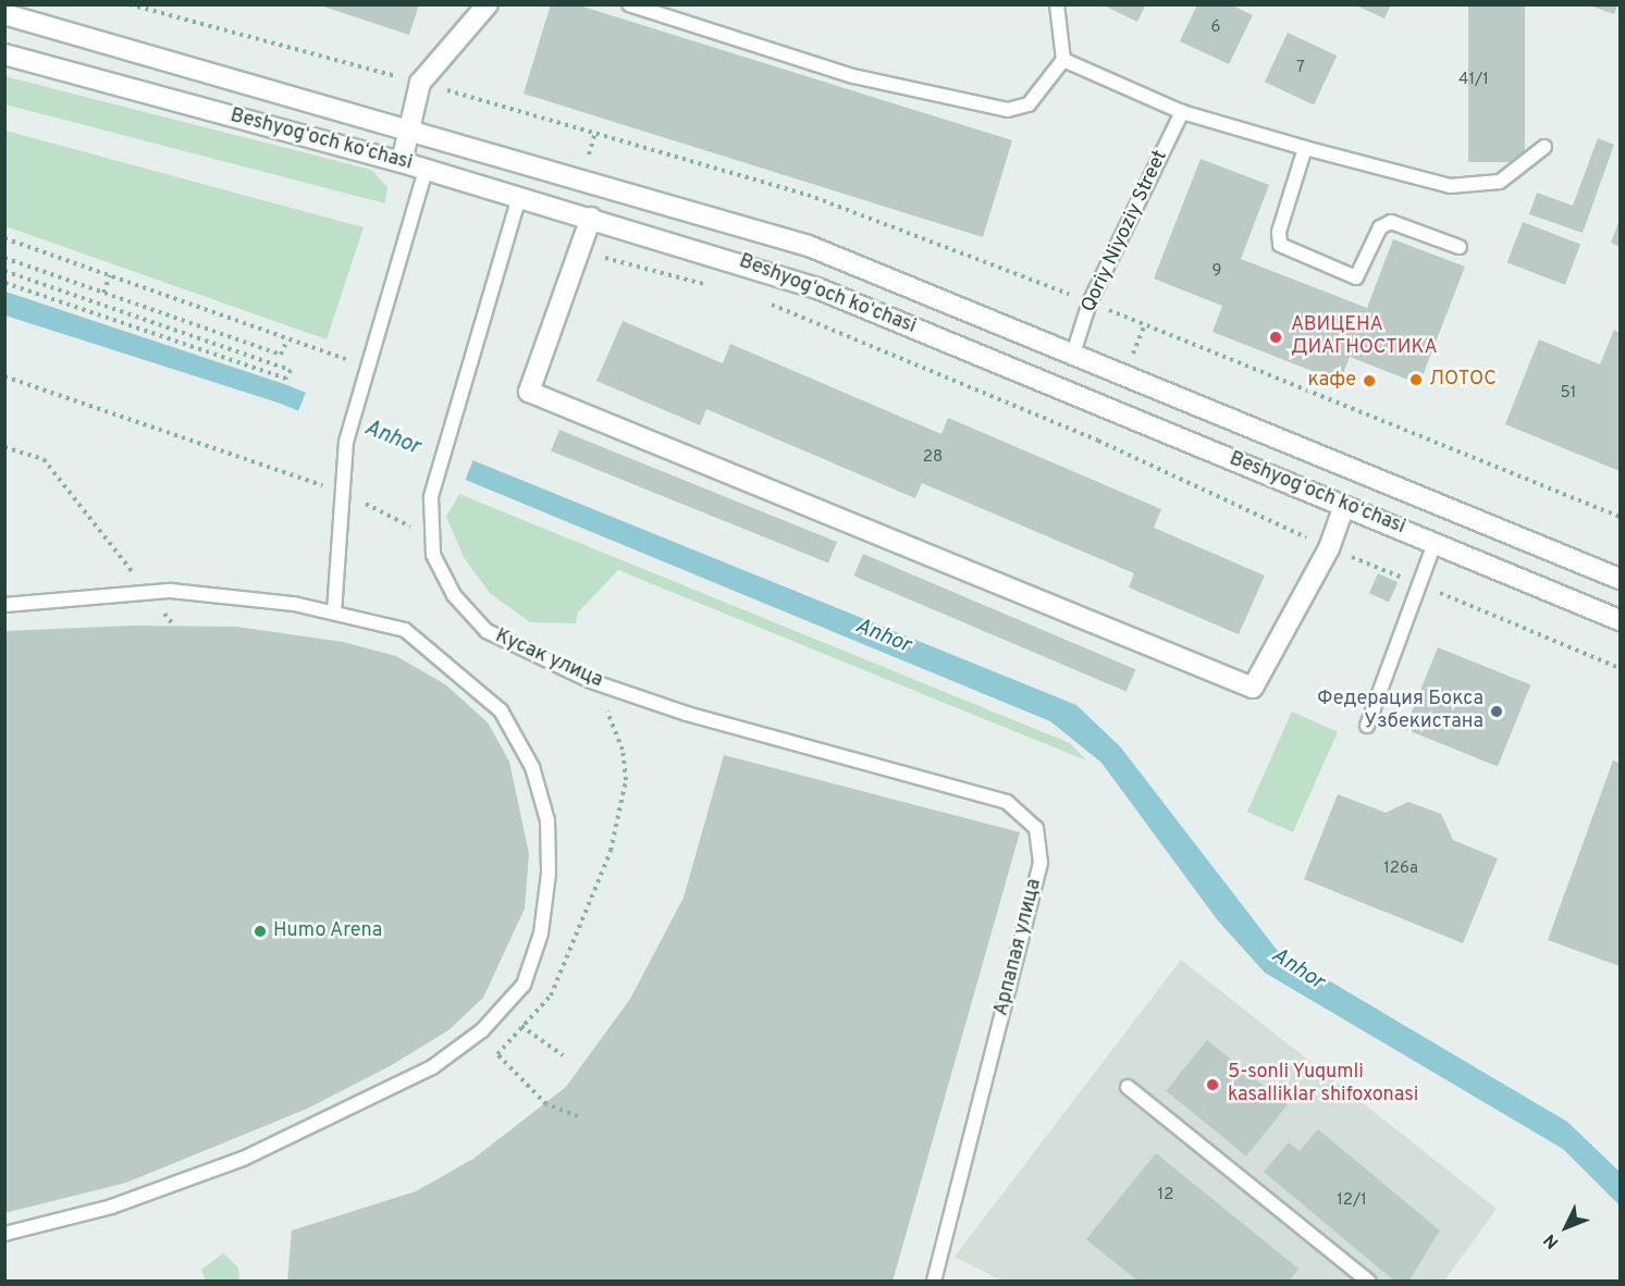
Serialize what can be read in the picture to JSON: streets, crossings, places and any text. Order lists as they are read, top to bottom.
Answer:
{
  "streets": {
    "main road": ["Beshyogʻoch koʻchasi"],
    "lane": ["Qoriy Niyoziy Street", "Кусак улица", "Арпапая улица"]
  },
  "crossings": [
    ["Beshyogʻoch koʻchasi", "Qoriy Niyoziy Street"],
    ["Кусак улица", "Арпапая улица"]
  ],
  "water": ["Anhor"],
  "places": [
    "АВИЦЕНА ДИАГНОСТИКА",
    "ЛОТОС",
    "кафе",
    "Федерация Бокса Узбекистана",
    "Humo Arena",
    "5-sonli Yuqumli kasalliklar shifoxonasi"
  ],
  "house_numbers": [
    "6",
    "7",
    "41/1",
    "9",
    "51",
    "28",
    "126a",
    "12",
    "12/1"
  ],
  "north": "bottom left"
}
